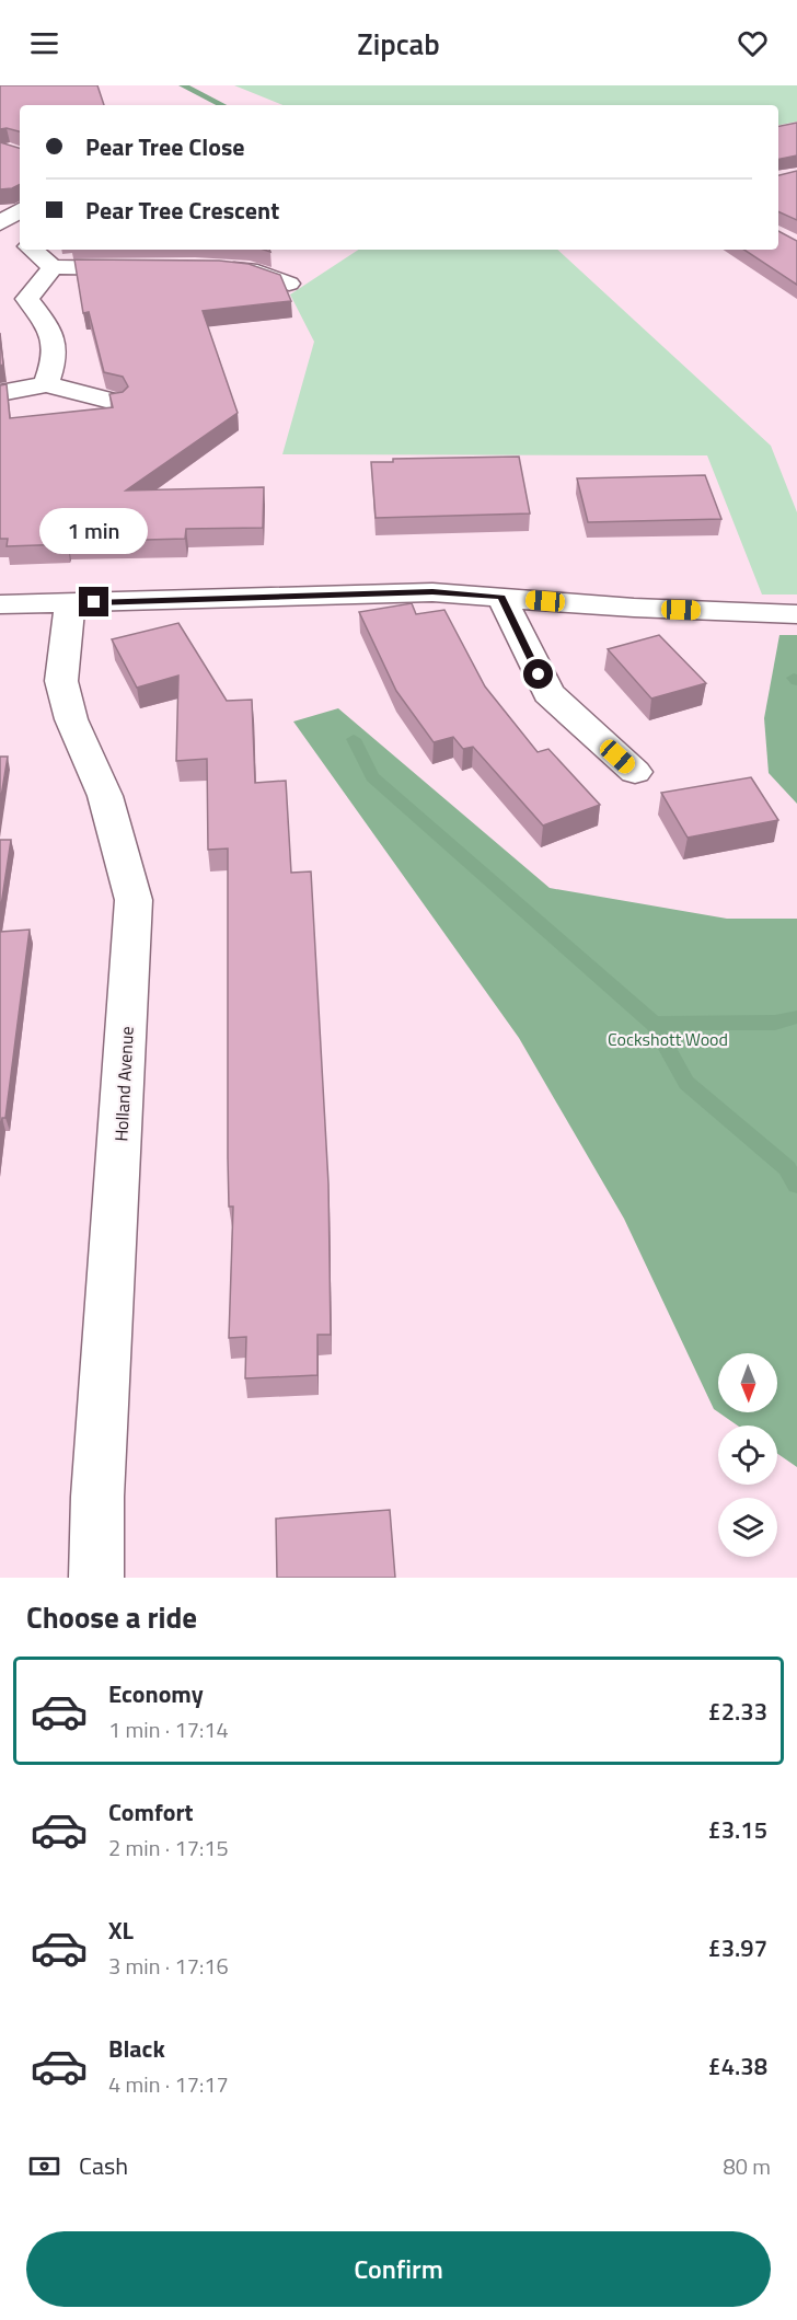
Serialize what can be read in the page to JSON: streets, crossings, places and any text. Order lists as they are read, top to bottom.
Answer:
{
  "streets": {
    "street": ["Holland Avenue"]
  },
  "parks": ["Cockshott Wood"],
  "north": "bottom",
  "page": {
    "header": "Zipcab",
    "banner": ["Pear Tree Close", "Pear Tree Crescent"],
    "bubble": "1 min",
    "heading": "Choose a ride",
    "list": [
      {
        "name": "Economy",
        "note": "1 min · 17:14",
        "value": "£2.33"
      },
      {
        "name": "Comfort",
        "note": "2 min · 17:15",
        "value": "£3.15"
      },
      {
        "name": "XL",
        "note": "3 min · 17:16",
        "value": "£3.97"
      },
      {
        "name": "Black",
        "note": "4 min · 17:17",
        "value": "£4.38"
      }
    ],
    "pay": ["Cash", "80 m"],
    "buttons": "Confirm"
  }
}
